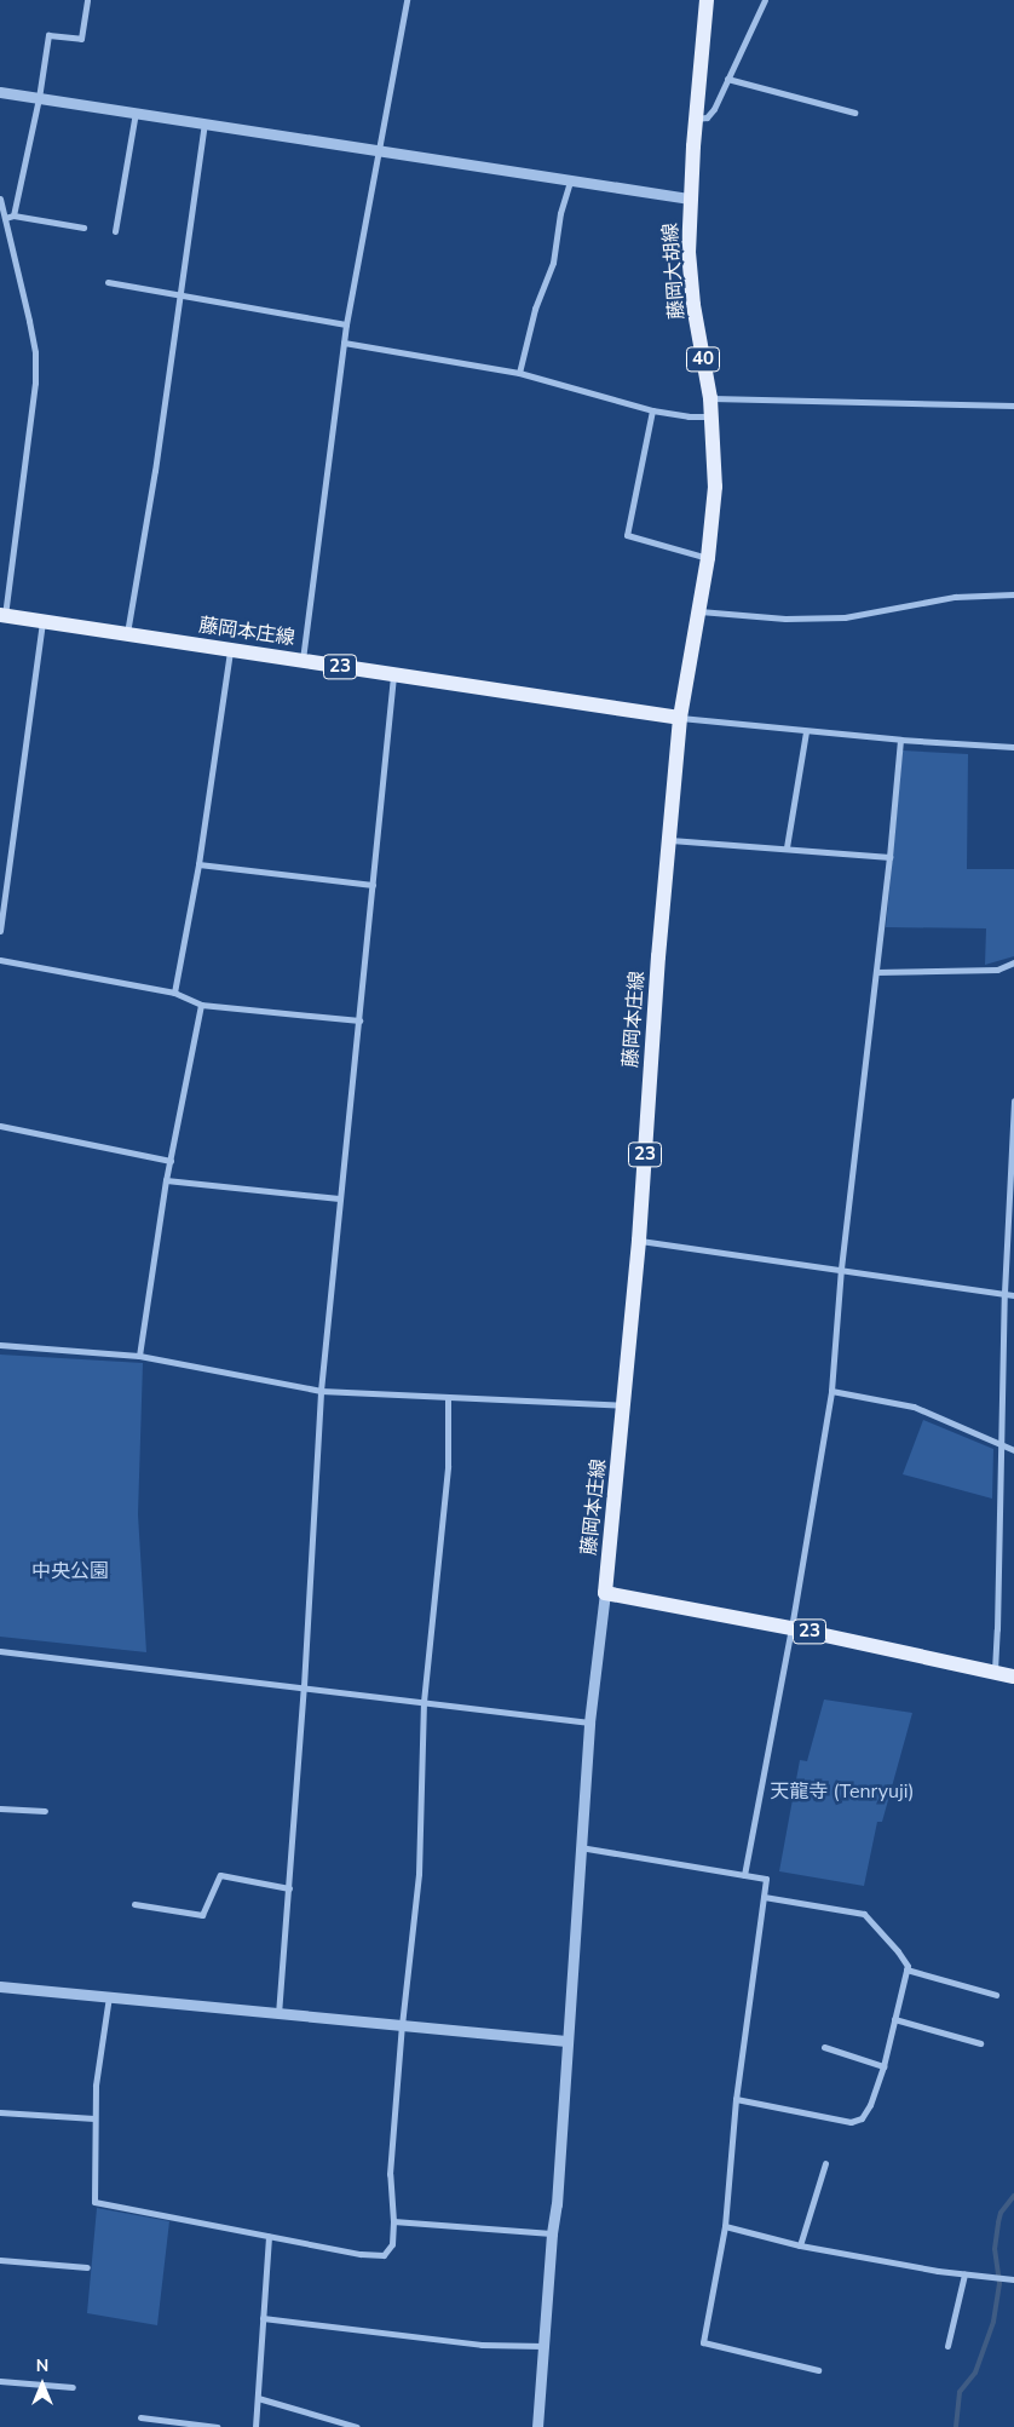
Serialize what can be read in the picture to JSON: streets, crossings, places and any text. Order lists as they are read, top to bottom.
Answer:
{
  "streets": {
    "main road": [
      "藤岡大胡線",
      "40",
      "藤岡本庄線",
      "23"
    ]
  },
  "crossings": [
    ["藤岡大胡線", "藤岡本庄線"],
    ["藤岡本庄線", "23"]
  ],
  "parks": ["中央公園", "天龍寺 (Tenryuji)"],
  "north": "top"
}
